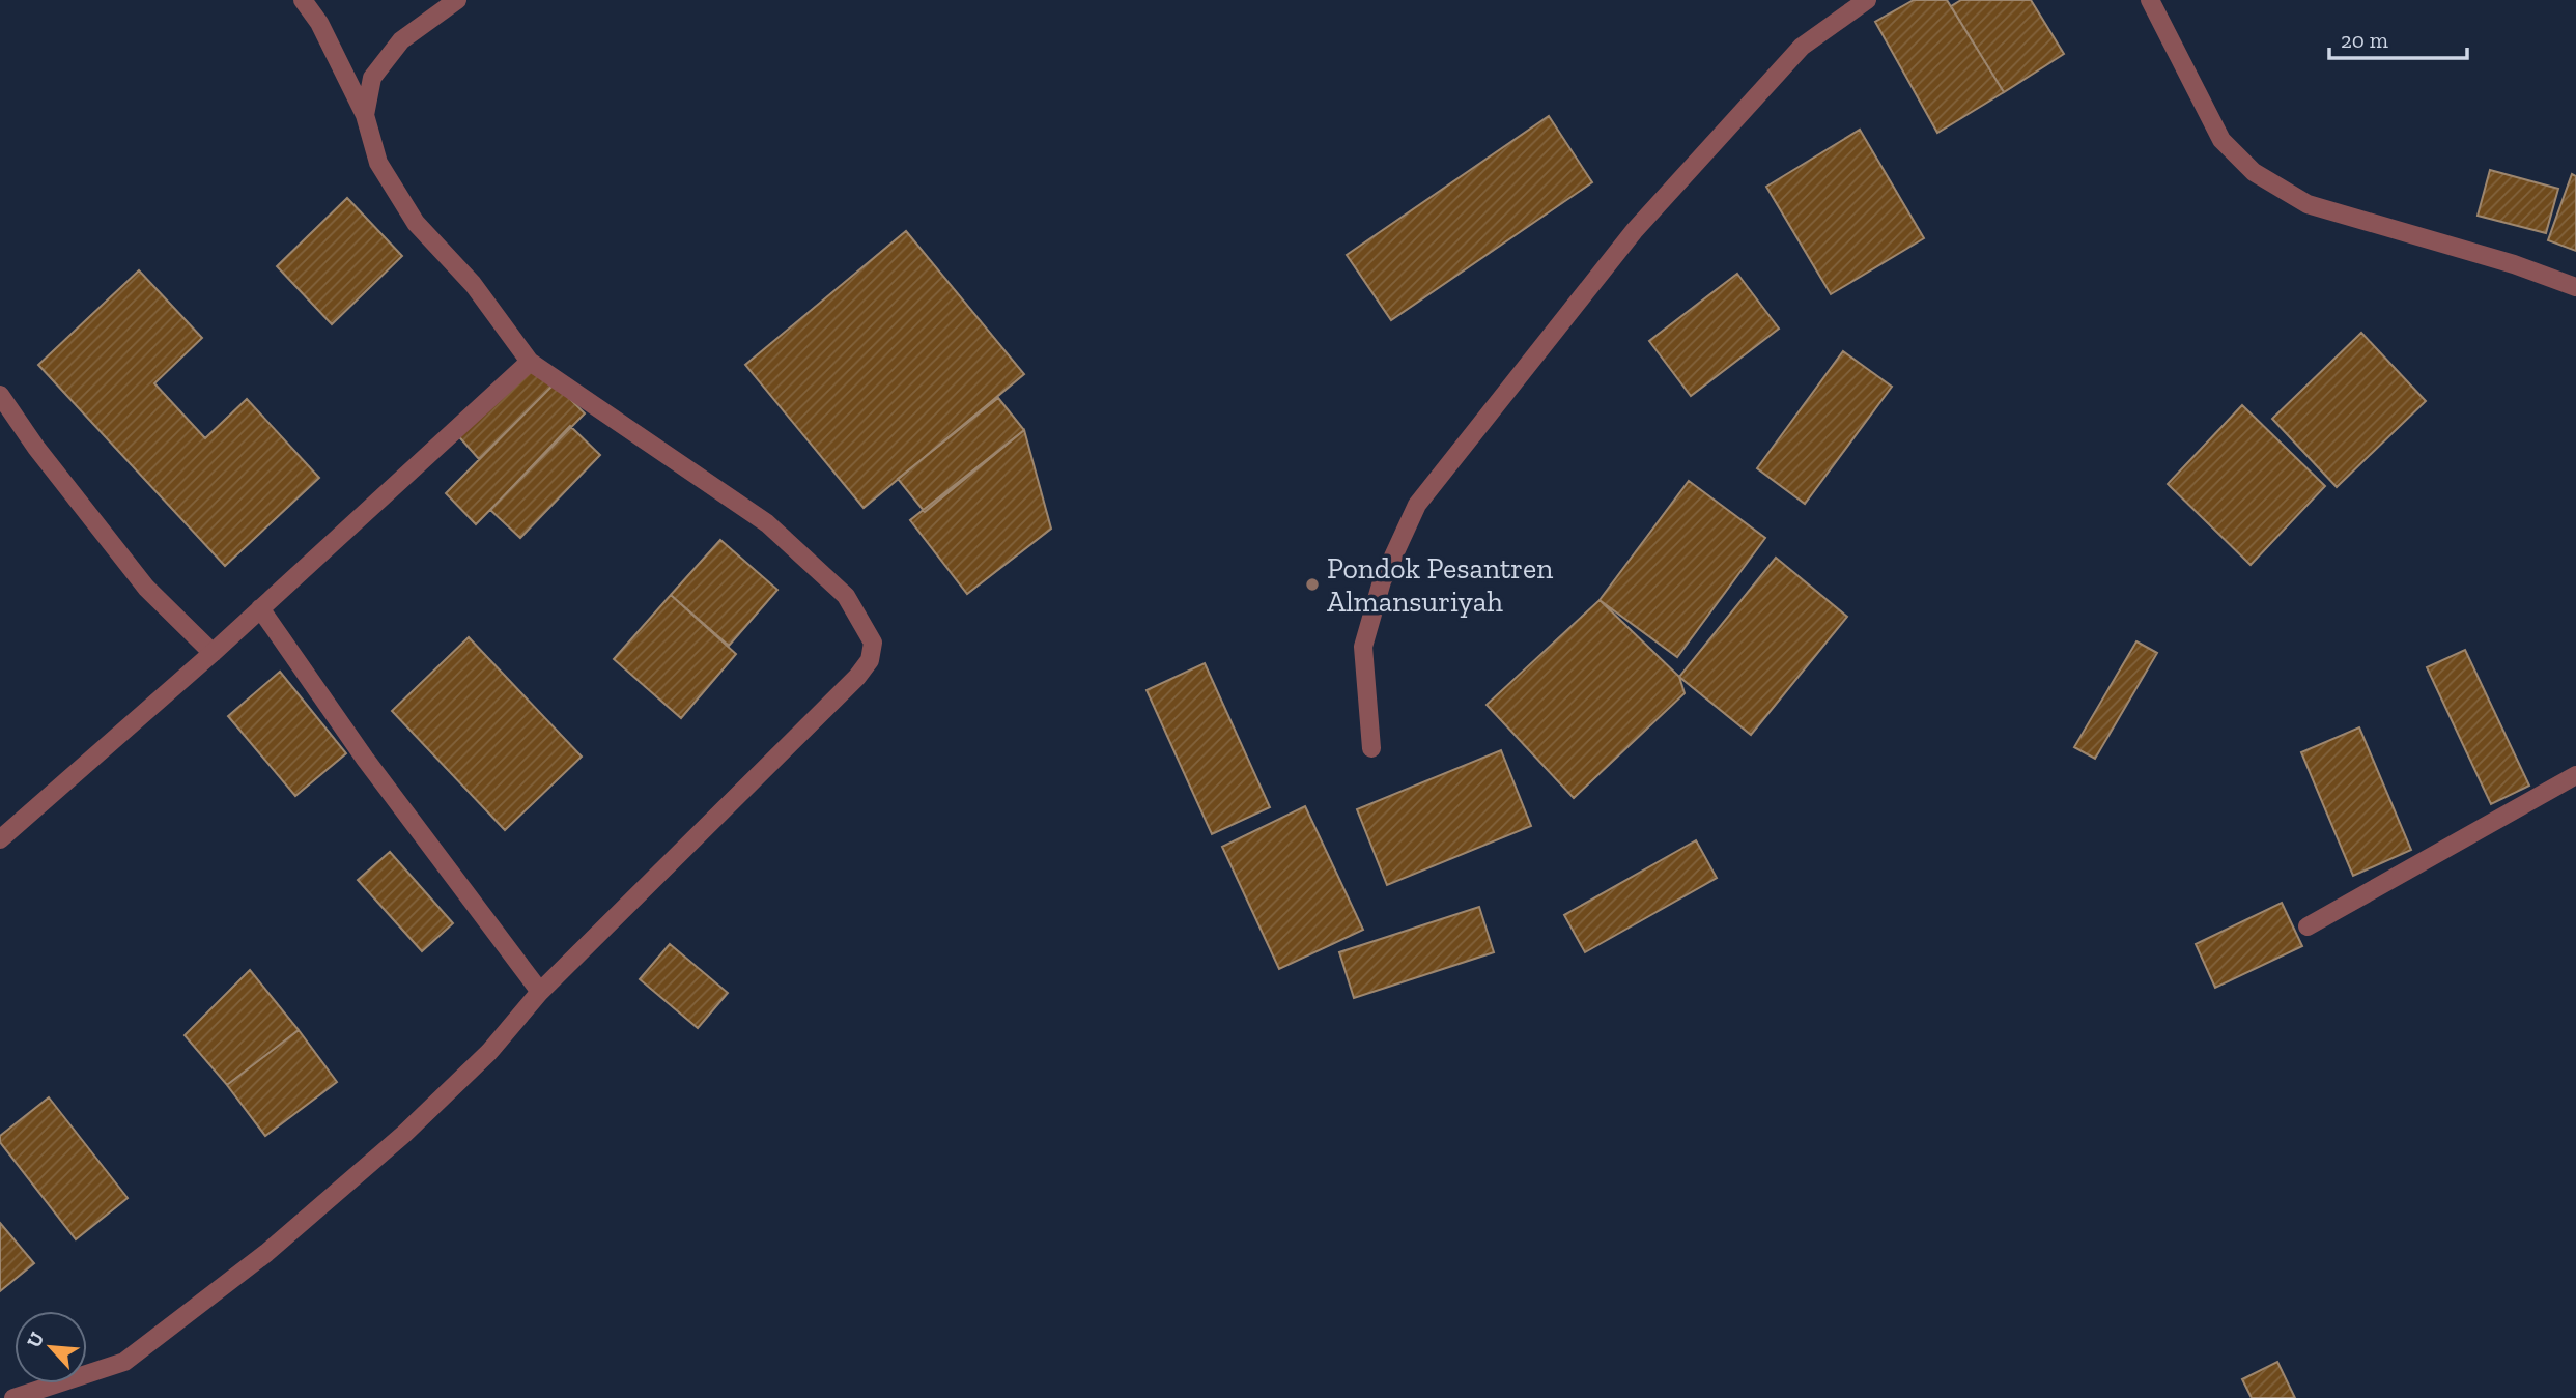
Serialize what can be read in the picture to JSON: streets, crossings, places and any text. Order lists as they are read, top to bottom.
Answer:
{
  "places": ["Pondok Pesantren Almansuriyah"],
  "scale_bar": "20 m",
  "north": "top left"
}
